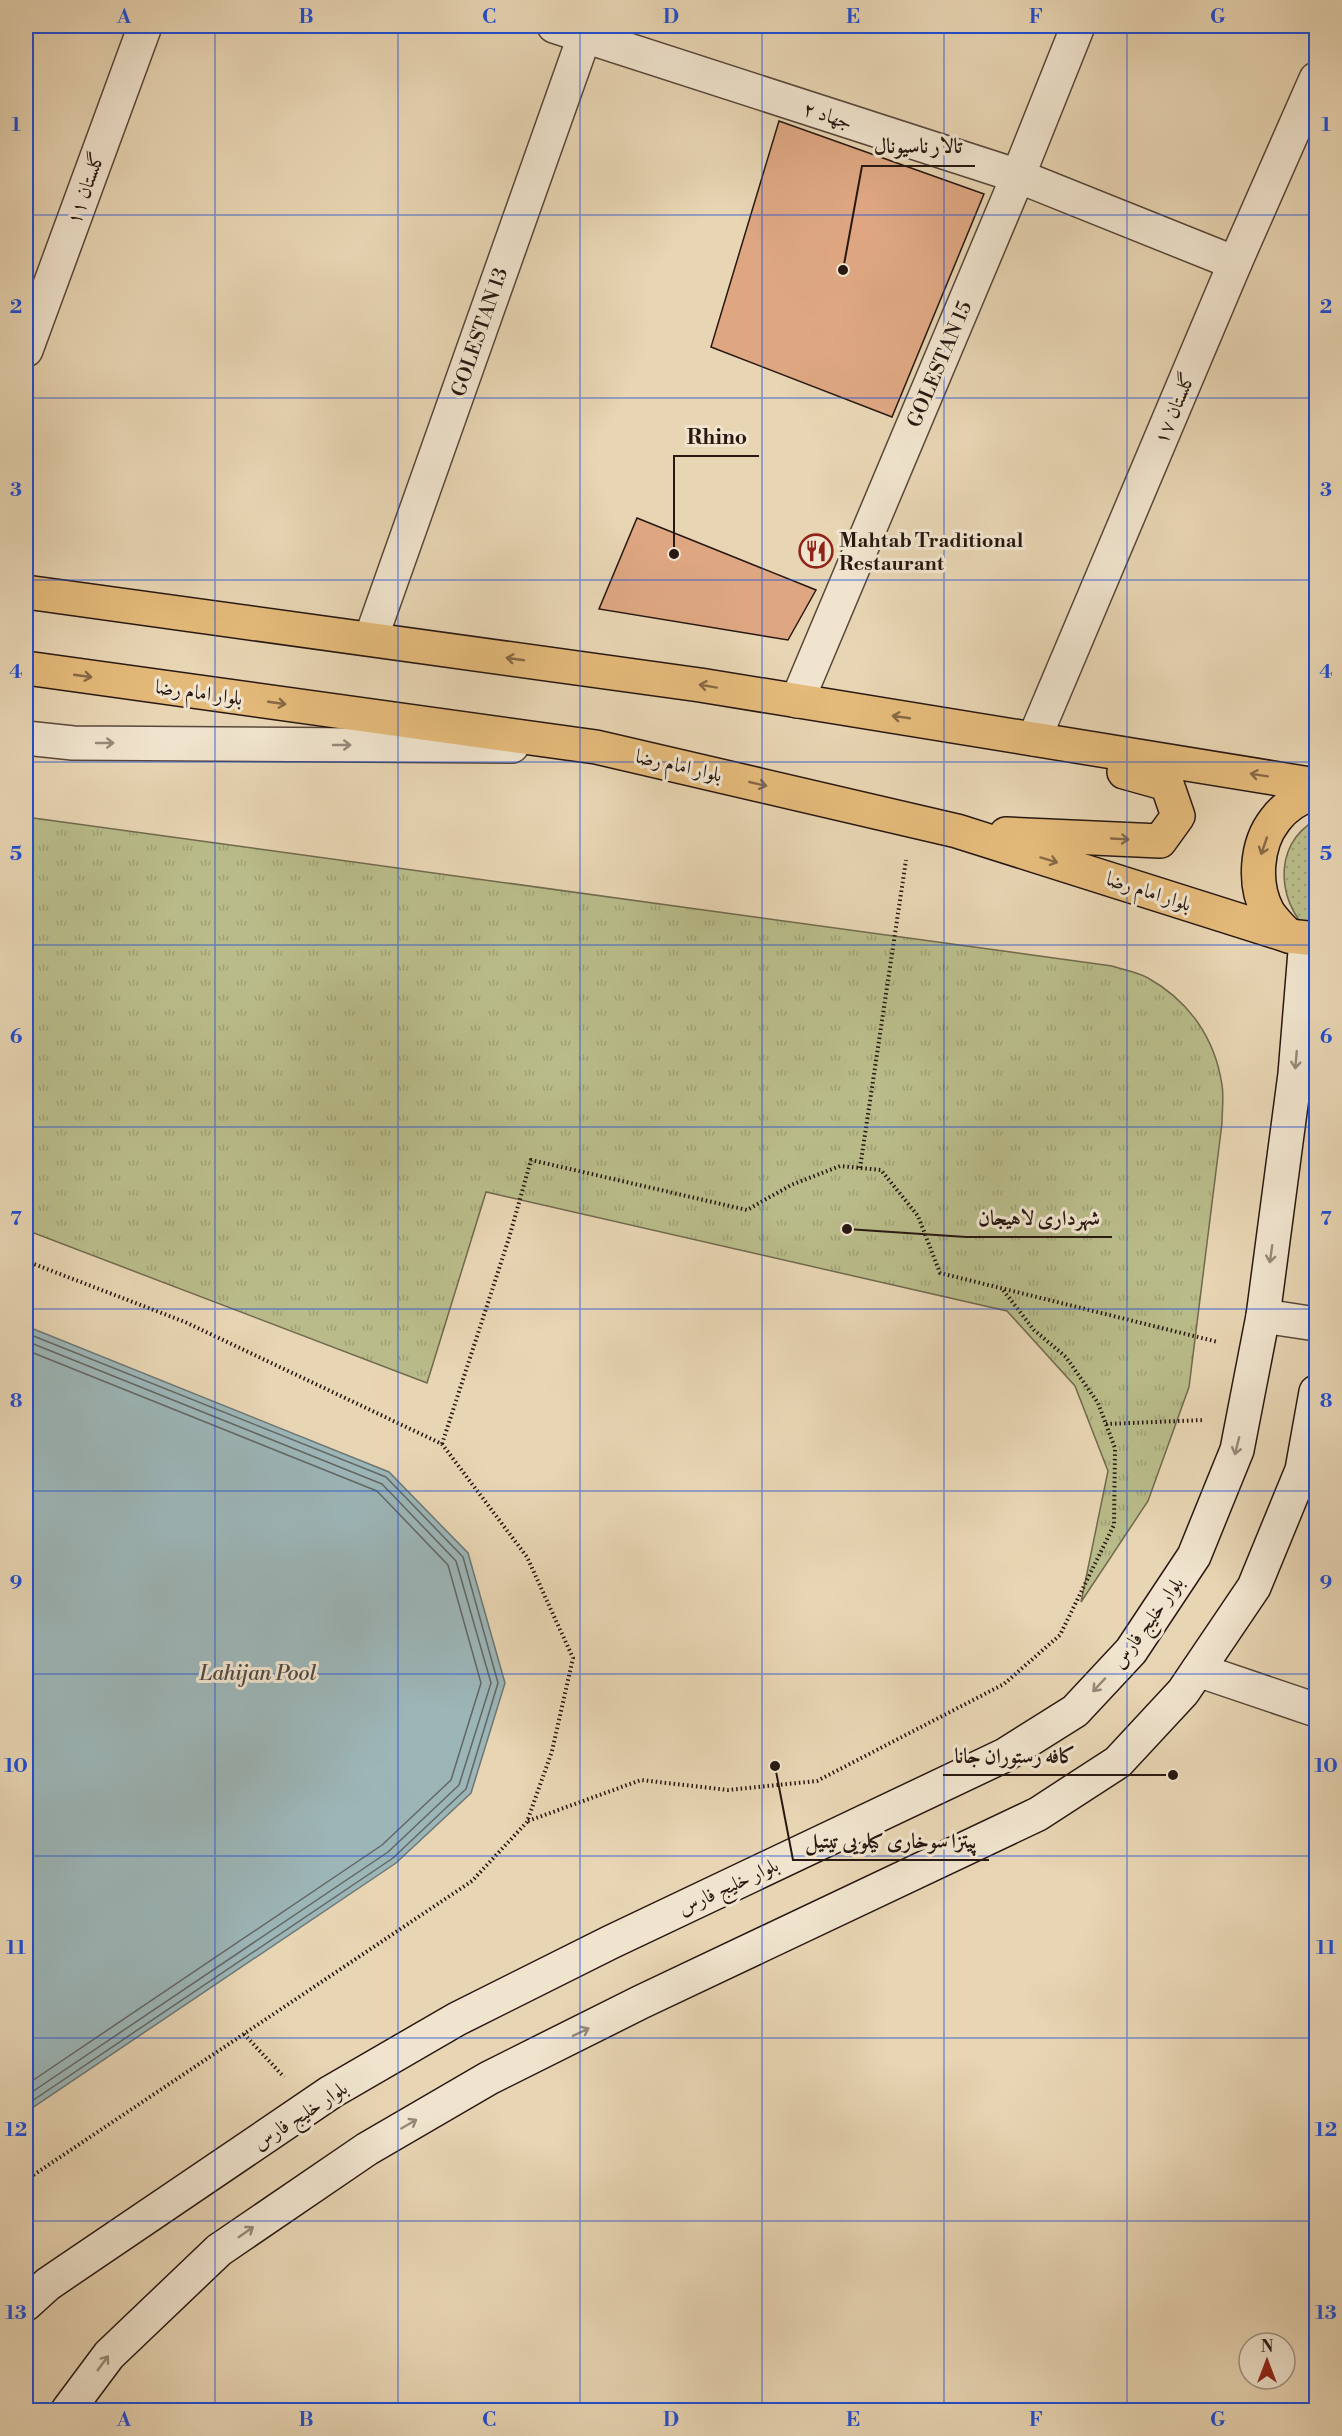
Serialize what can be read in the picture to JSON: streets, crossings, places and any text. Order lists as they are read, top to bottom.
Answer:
{
  "streets": {
    "main road": ["بلوار امام رضا"],
    "street": [
      "جهاد ۲",
      "گلستان ۱۱",
      "GOLESTAN 13",
      "GOLESTAN 15",
      "گلستان ۱۷",
      "بلوار خلیج فارس"
    ]
  },
  "crossings": [
    ["جهاد ۲", "GOLESTAN 13"],
    ["جهاد ۲", "GOLESTAN 15"],
    ["جهاد ۲", "گلستان ۱۷"],
    ["بلوار امام رضا", "بلوار خلیج فارس"]
  ],
  "water": ["Lahijan Pool"],
  "places": {
    "other": [
      "تالار ناسیونال",
      "Rhino",
      "شهرداری لاهیجان",
      "پیتزا سوخاری کیلویی تیتیل",
      "کافه رستوران جانا"
    ],
    "restaurant": ["Mahtab Traditional Restaurant"]
  },
  "north": "top",
  "grid": {
    "columns": [
      "A",
      "B",
      "C",
      "D",
      "E",
      "F",
      "G"
    ],
    "rows": [
      "1",
      "2",
      "3",
      "4",
      "5",
      "6",
      "7",
      "8",
      "9",
      "10",
      "11",
      "12",
      "13"
    ]
  }
}
